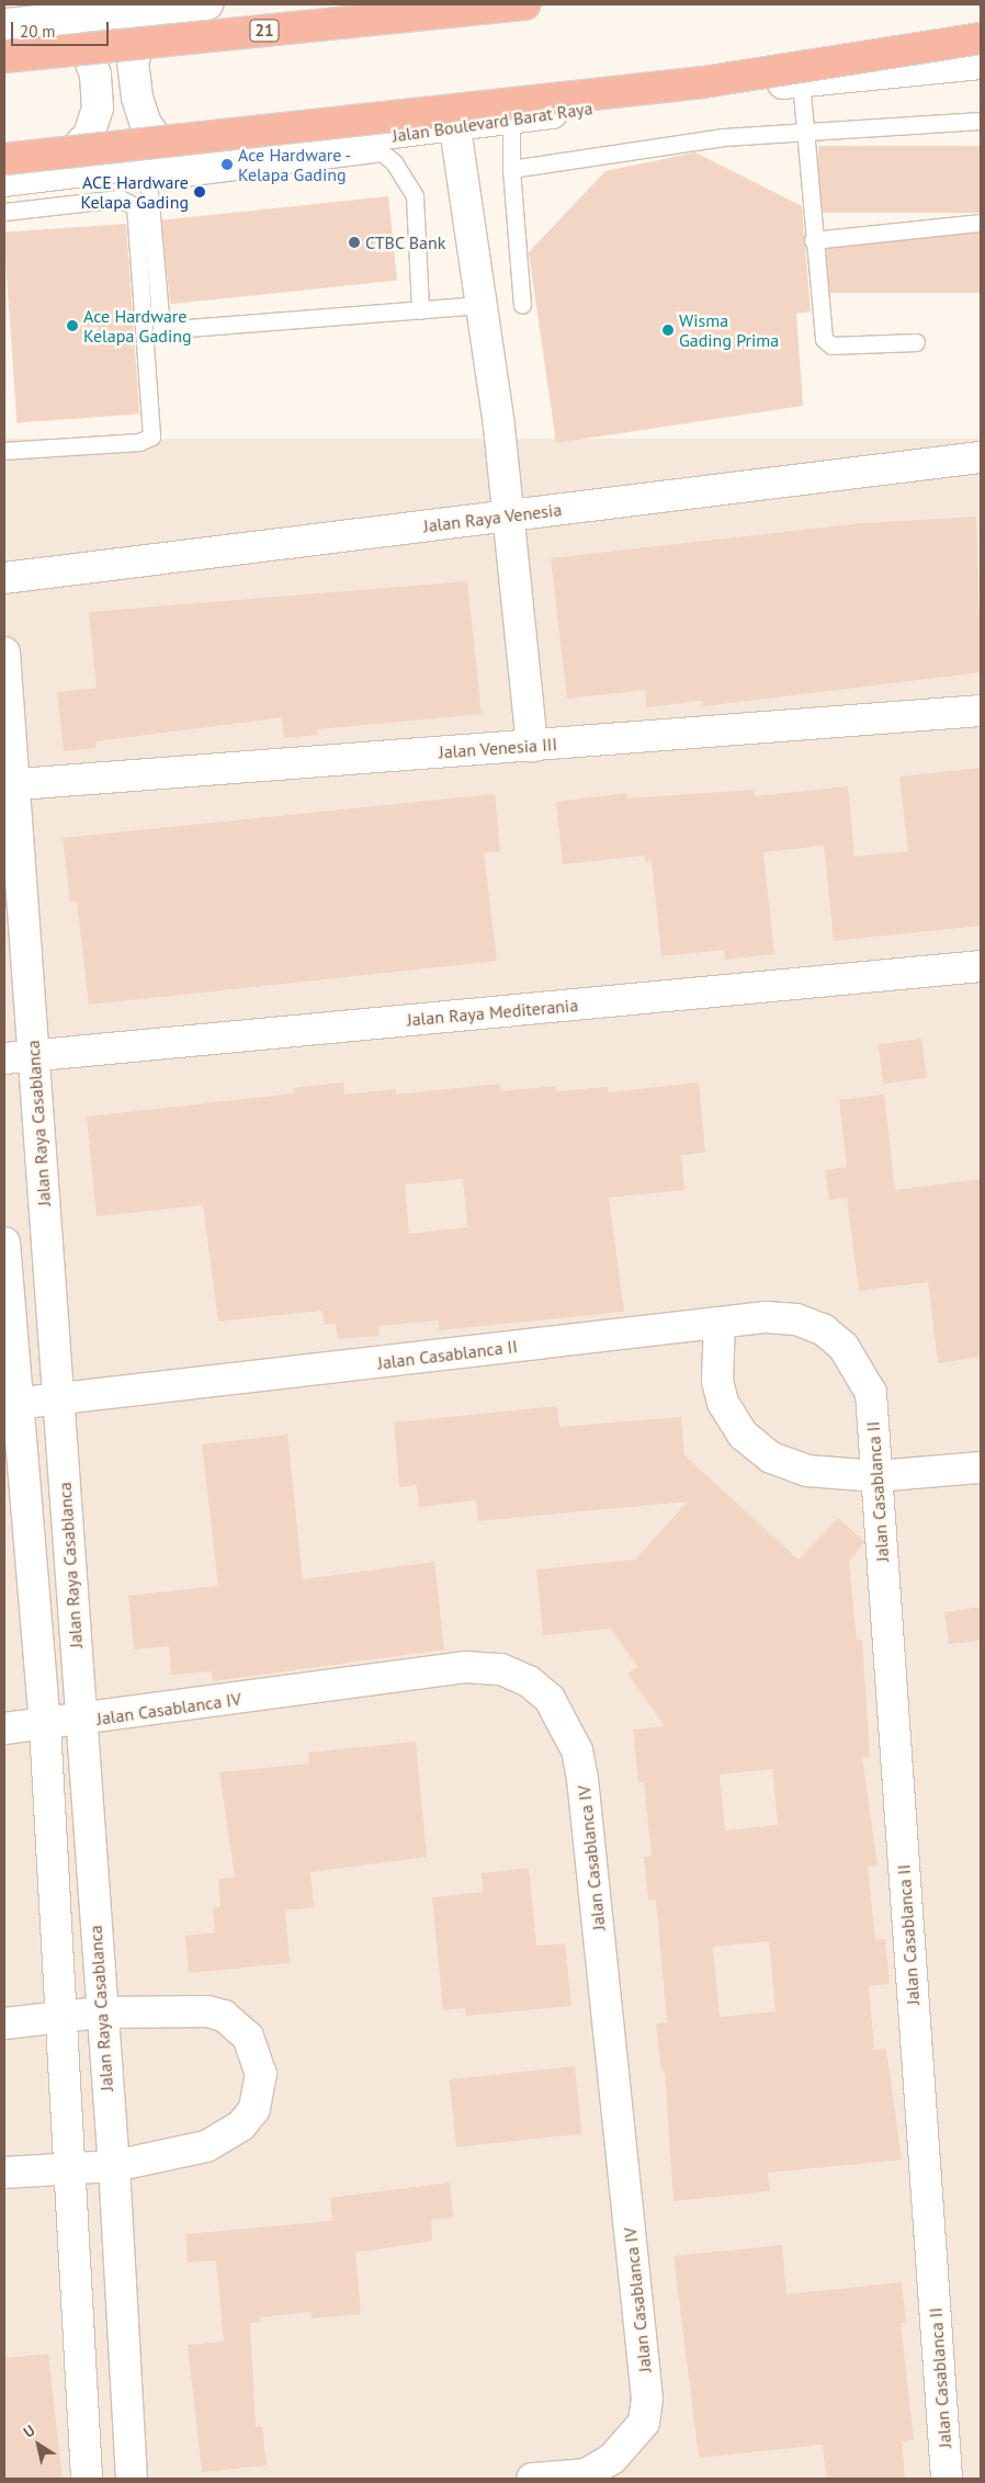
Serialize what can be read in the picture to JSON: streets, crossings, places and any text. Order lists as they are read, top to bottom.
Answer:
{
  "streets": {
    "highway": ["21"],
    "street": [
      "Jalan Boulevard Barat Raya",
      "Jalan Raya Venesia",
      "Jalan Venesia III",
      "Jalan Raya Mediterania",
      "Jalan Raya Casablanca",
      "Jalan Casablanca II",
      "Jalan Casablanca IV"
    ]
  },
  "crossings": [
    ["Jalan Venesia III", "Jalan Raya Casablanca"],
    ["Jalan Raya Mediterania", "Jalan Raya Casablanca"],
    ["Jalan Raya Casablanca", "Jalan Casablanca II"],
    ["Jalan Raya Casablanca", "Jalan Casablanca IV"]
  ],
  "places": [
    "Ace Hardware - Kelapa Gading",
    "ACE Hardware Kelapa Gading",
    "CTBC Bank",
    "Ace Hardware Kelapa Gading",
    "Wisma Gading Prima"
  ],
  "scale_bar": "20 m",
  "north": "top left"
}
